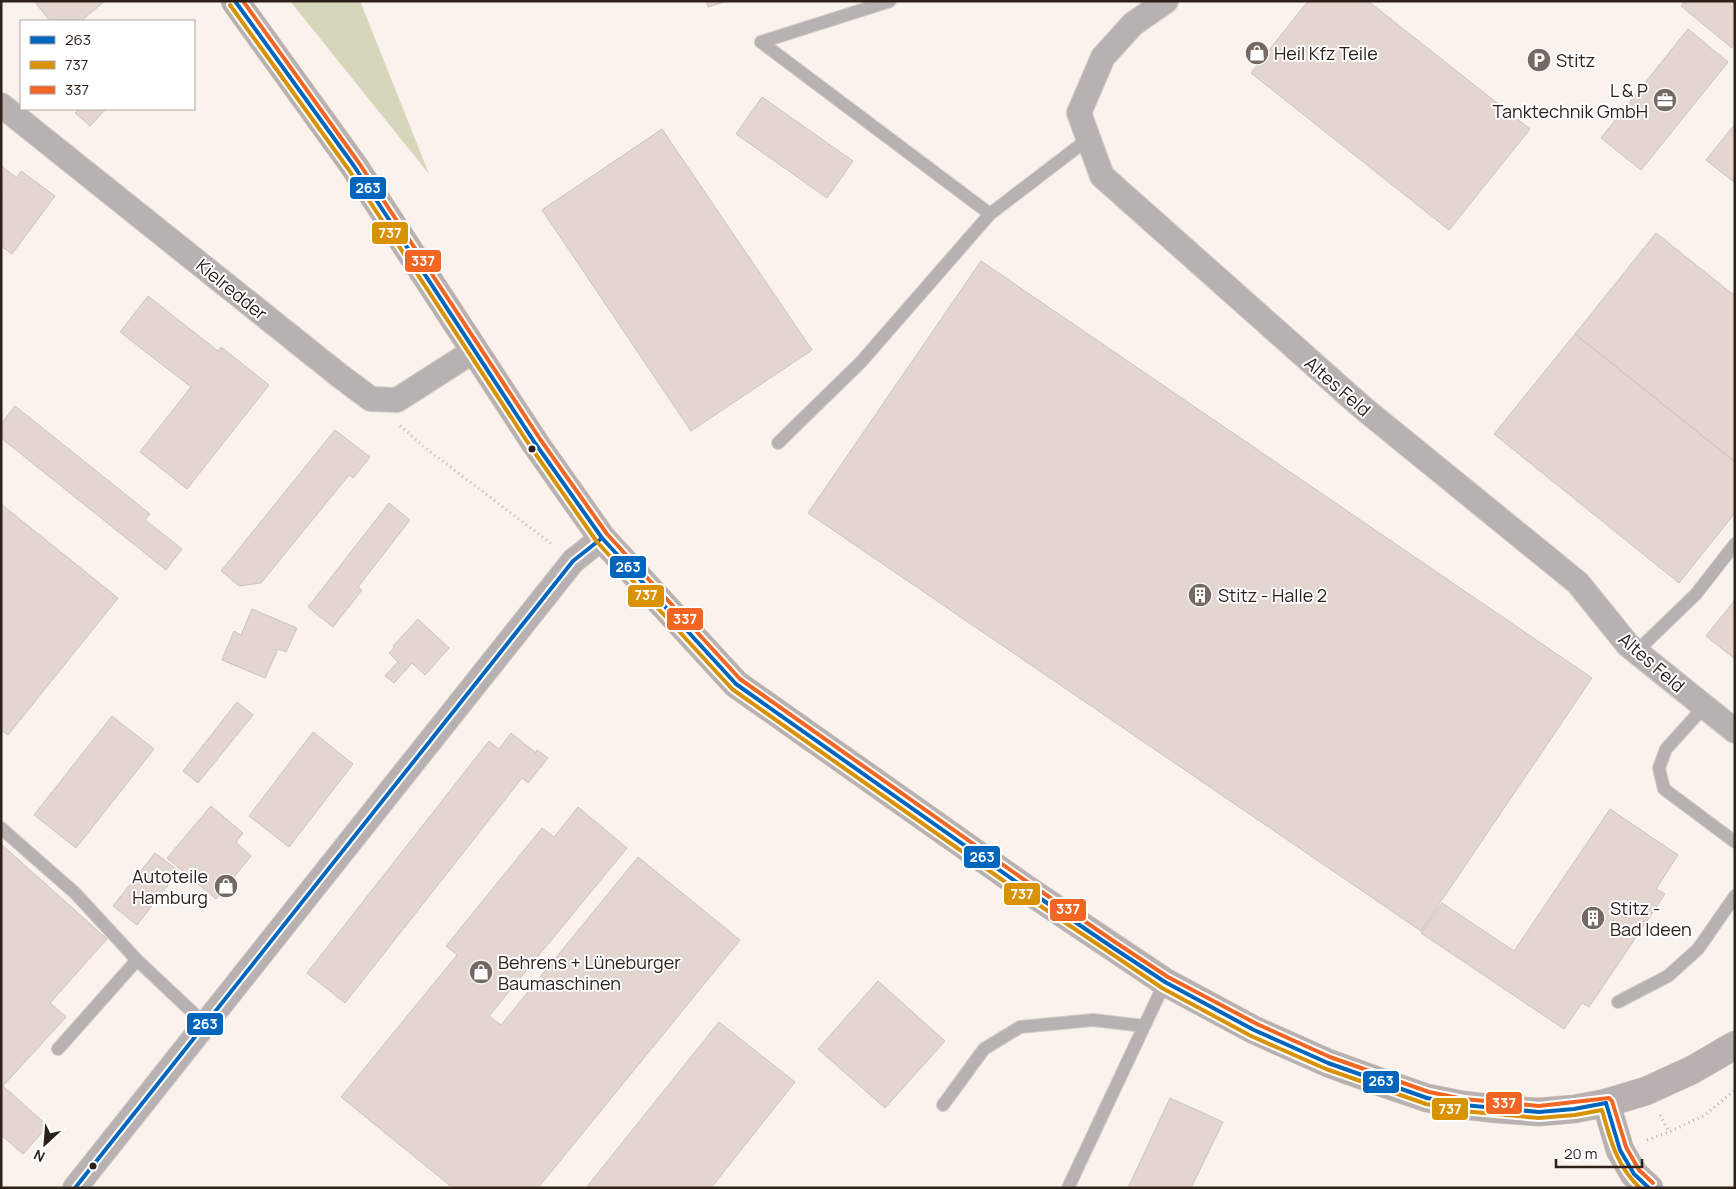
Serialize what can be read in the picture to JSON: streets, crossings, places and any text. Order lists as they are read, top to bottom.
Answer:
{
  "streets": {
    "street": ["Kielredder", "Altes Feld"]
  },
  "places": {
    "shop": ["Heil Kfz Teile", "Autoteile Hamburg", "Behrens + Lüneburger Baumaschinen"],
    "parking": ["Stitz"],
    "office": ["L & P Tanktechnik GmbH"],
    "building": ["Stitz - Halle 2", "Stitz - Bad Ideen"]
  },
  "lines": ["transit line 263", "transit line 337", "transit line 737"],
  "legend": ["263", "737", "337"],
  "scale_bar": "20 m",
  "north": "bottom left"
}
